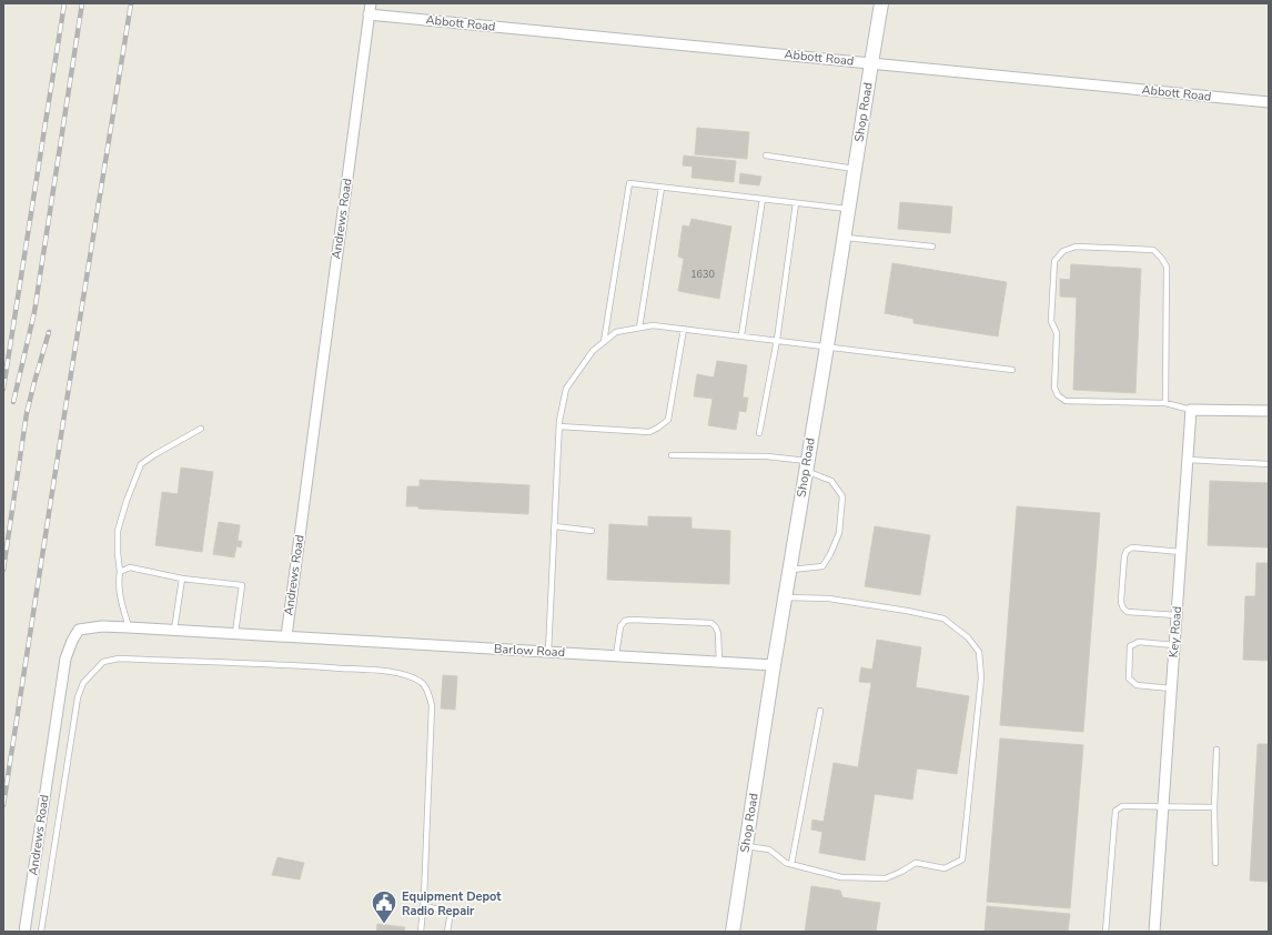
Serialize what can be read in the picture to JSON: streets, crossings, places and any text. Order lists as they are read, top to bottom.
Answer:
{
  "streets": {
    "street": [
      "Abbott Road",
      "Shop Road",
      "Andrews Road",
      "Key Road",
      "Barlow Road"
    ]
  },
  "crossings": [
    ["Abbott Road", "Shop Road"],
    ["Abbott Road", "Andrews Road"],
    ["Shop Road", "Barlow Road"],
    ["Andrews Road", "Barlow Road"]
  ],
  "places": {
    "public building": ["Equipment Depot Radio Repair"]
  },
  "house_numbers": ["1630"]
}
